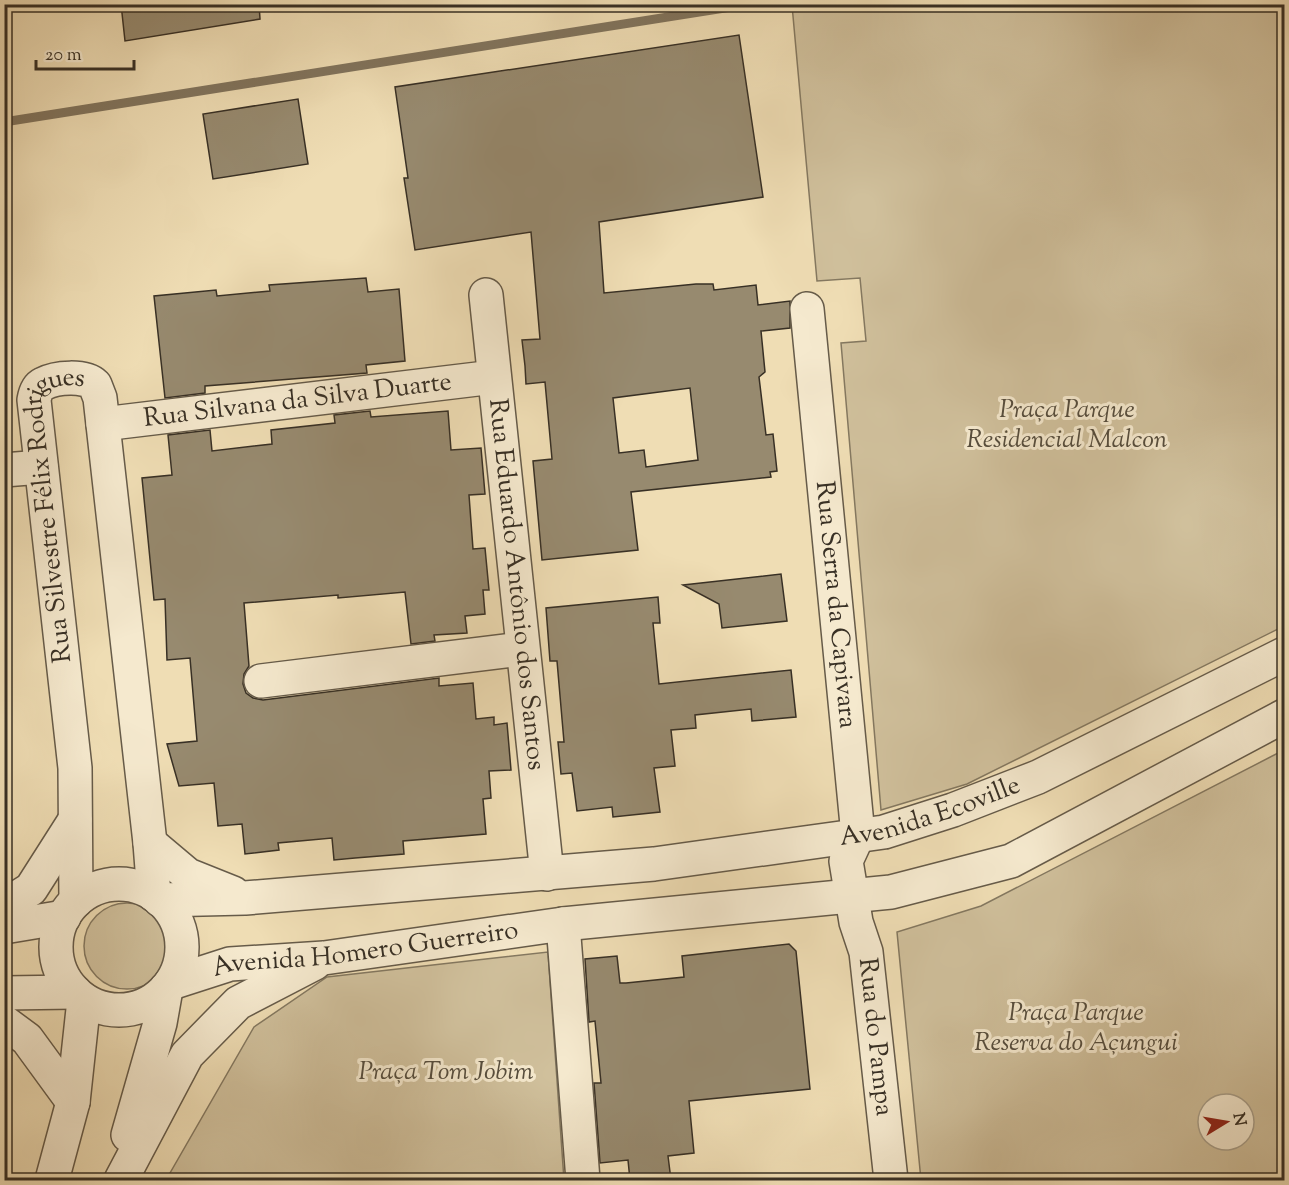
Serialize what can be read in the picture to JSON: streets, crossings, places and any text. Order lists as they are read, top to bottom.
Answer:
{
  "streets": {
    "street": [
      "Rua Silvana da Silva Duarte",
      "Rua Silvestre Félix Rodrigues",
      "Rua Eduardo Antônio dos Santos",
      "Rua Serra da Capivara",
      "Avenida Ecoville",
      "Avenida Homero Guerreiro",
      "Rua do Pampa"
    ]
  },
  "crossings": [
    ["Rua Silvana da Silva Duarte", "Rua Silvestre Félix Rodrigues"],
    ["Rua Silvana da Silva Duarte", "Rua Eduardo Antônio dos Santos"],
    ["Rua Silvestre Félix Rodrigues", "Avenida Homero Guerreiro"],
    ["Rua Eduardo Antônio dos Santos", "Avenida Ecoville"],
    ["Rua Eduardo Antônio dos Santos", "Avenida Homero Guerreiro"],
    ["Rua Serra da Capivara", "Avenida Ecoville"],
    ["Rua Serra da Capivara", "Rua do Pampa"],
    ["Avenida Ecoville", "Avenida Homero Guerreiro"]
  ],
  "parks": ["Praça Parque Residencial Malcon", "Praça Parque Reserva do Açungui", "Praça Tom Jobim"],
  "scale_bar": "20 m",
  "north": "right"
}
